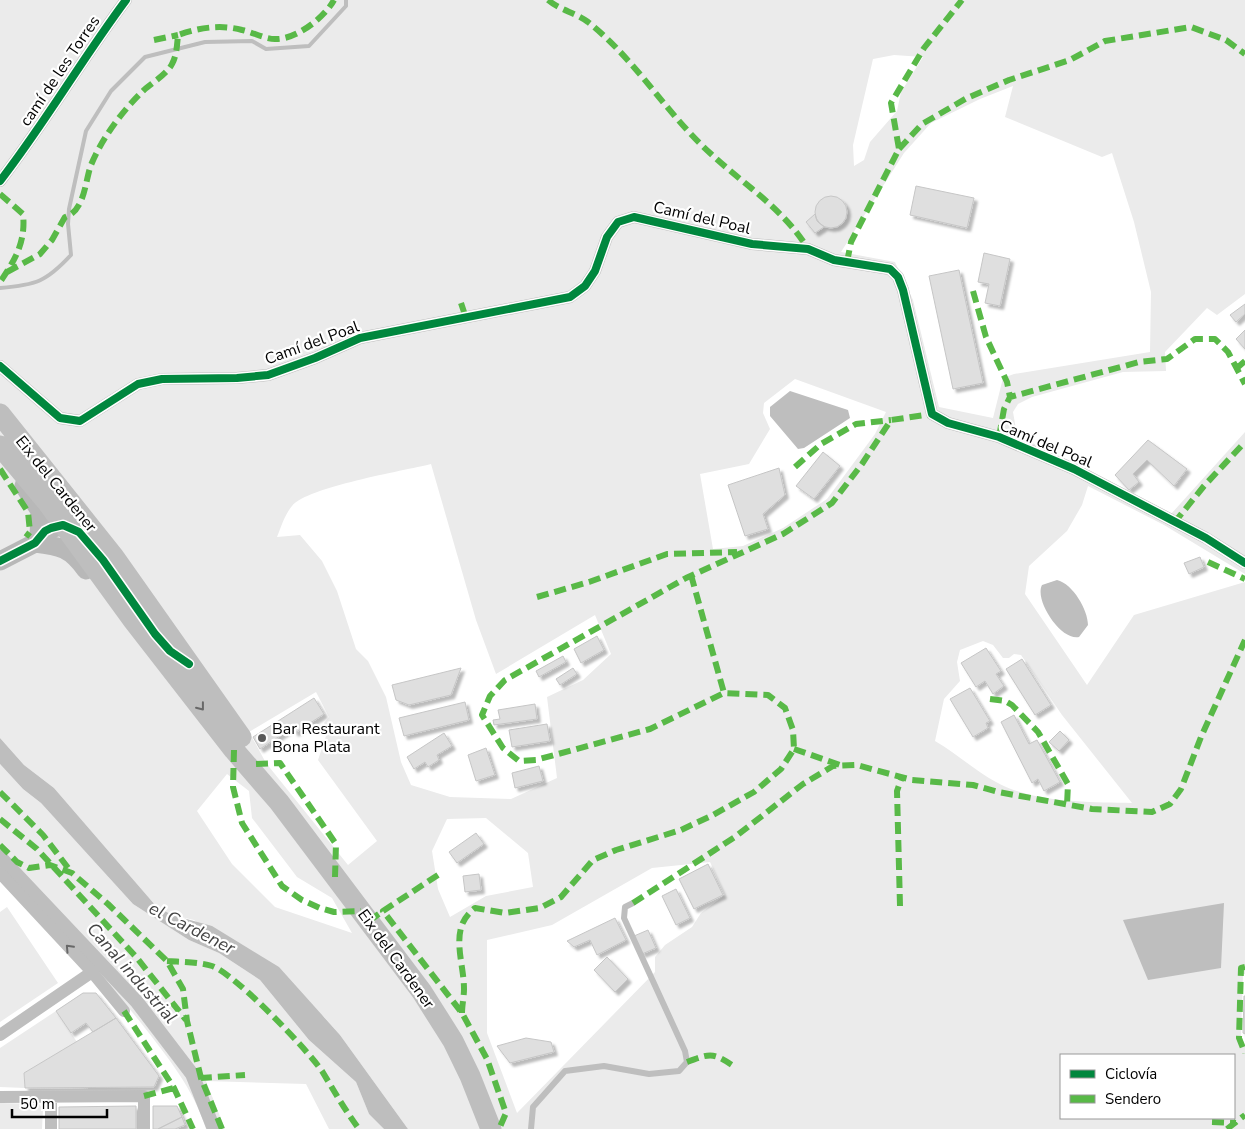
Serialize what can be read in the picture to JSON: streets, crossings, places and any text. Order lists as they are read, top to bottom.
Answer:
{
  "streets": {
    "main road": ["Eix del Cardener"],
    "street": ["camí de les Torres", "Camí del Poal"]
  },
  "water": ["el Cardener", "Canal industrial"],
  "places": ["Bar Restaurant Bona Plata"],
  "legend": ["Ciclovía", "Sendero"],
  "scale_bar": "50 m"
}
